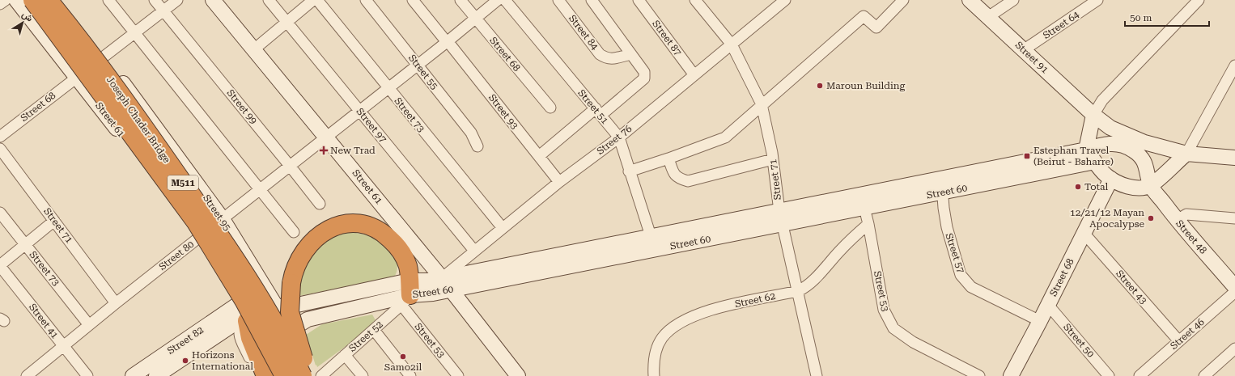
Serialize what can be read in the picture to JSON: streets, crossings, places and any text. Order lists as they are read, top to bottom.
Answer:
{
  "streets": {
    "highway": ["Joseph Chader Bridge", "M511"],
    "street": [
      "Street 64",
      "Street 84",
      "Street 87",
      "Street 68",
      "Street 91",
      "Street 55",
      "Street 99",
      "Street 51",
      "Street 93",
      "Street 73",
      "Street 61",
      "Street 97",
      "Street 76",
      "Street 71",
      "Street 60",
      "Street 95",
      "Street 48",
      "Street 57",
      "Street 80",
      "Street 43",
      "Street 53",
      "Street 62",
      "Street 41",
      "Street 46",
      "Street 52",
      "Street 82",
      "Street 50"
    ]
  },
  "crossings": [
    ["Street 64", "Street 91"],
    ["Street 87", "Street 76"],
    ["Street 68", "Street 61"],
    ["Street 68", "Street 95"],
    ["Street 68", "Street 57"],
    ["Street 68", "Street 80"],
    ["Street 68", "Street 43"],
    ["Street 68", "Street 50"],
    ["Street 55", "Street 80"],
    ["Street 99", "Street 80"],
    ["Street 51", "Street 76"],
    ["Street 51", "Street 60"],
    ["Street 93", "Street 76"],
    ["Street 93", "Street 80"],
    ["Street 73", "Street 76"],
    ["Street 73", "Street 80"],
    ["Street 61", "Street 76"],
    ["Street 61", "Street 60"],
    ["Street 61", "Street 80"],
    ["Street 61", "Street 82"],
    ["Street 97", "Street 76"],
    ["Street 97", "Street 80"],
    ["Street 76", "Street 71"],
    ["Street 76", "Street 60"],
    ["Street 71", "Street 60"],
    ["Street 71", "Street 80"],
    ["Street 71", "Street 62"],
    ["Street 60", "Street 95"],
    ["Street 60", "Street 48"],
    ["Street 60", "Street 57"],
    ["Street 60", "Street 53"],
    ["Street 60", "Street 52"],
    ["Street 95", "Street 80"],
    ["Street 80", "Street 41"],
    ["Street 43", "Street 46"],
    ["Street 53", "Street 62"],
    ["Street 53", "Street 52"]
  ],
  "places": {
    "other": [
      "Maroun Building",
      "Total",
      "12/21/12 Mayan Apocalypse",
      "Samo2il",
      "Horizons International"
    ],
    "health": ["New Trad"],
    "transit": ["Estephan Travel (Beirut - Bsharre)"]
  },
  "scale_bar": "50 m",
  "north": "top right"
}
